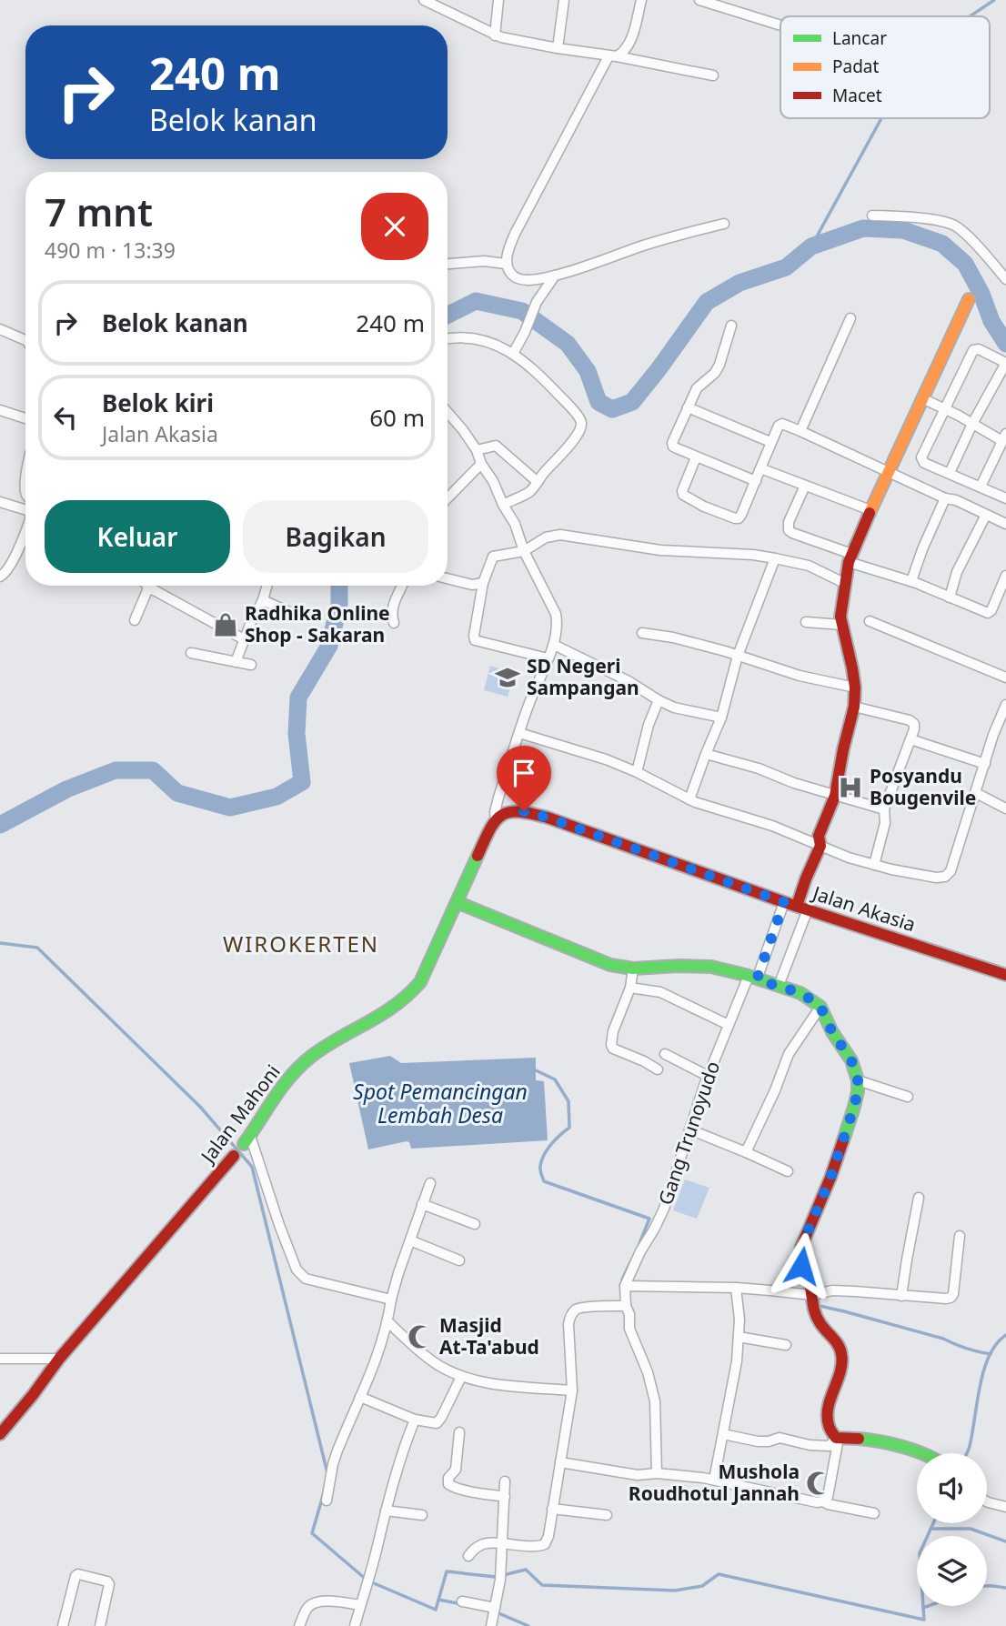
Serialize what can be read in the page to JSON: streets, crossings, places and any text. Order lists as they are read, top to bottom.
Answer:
{
  "streets": {
    "street": ["Jalan Akasia", "Jalan Mahoni", "Gang Trunoyudo"]
  },
  "crossings": [
    ["Jalan Akasia", "Jalan Mahoni"],
    ["Jalan Akasia", "Gang Trunoyudo"]
  ],
  "districts": ["WIROKERTEN"],
  "water": ["Spot Pemancingan Lembah Desa"],
  "places": {
    "shop": ["Radhika Online Shop - Sakaran"],
    "school or university": ["SD Negeri Sampangan"],
    "hospital": ["Posyandu Bougenvile"],
    "mosque": ["Masjid At-Ta'abud", "Mushola Roudhotul Jannah"]
  },
  "legend": ["Lancar", "Padat", "Macet"],
  "page": {
    "turn": ["240 m", "Belok kanan"],
    "heading": ["7 mnt", "490 m · 13:39"],
    "list": [
      {
        "name": "Belok kanan",
        "value": "240 m"
      },
      {
        "name": "Belok kiri",
        "note": "Jalan Akasia",
        "value": "60 m"
      }
    ],
    "buttons": ["Keluar", "Bagikan"]
  }
}
